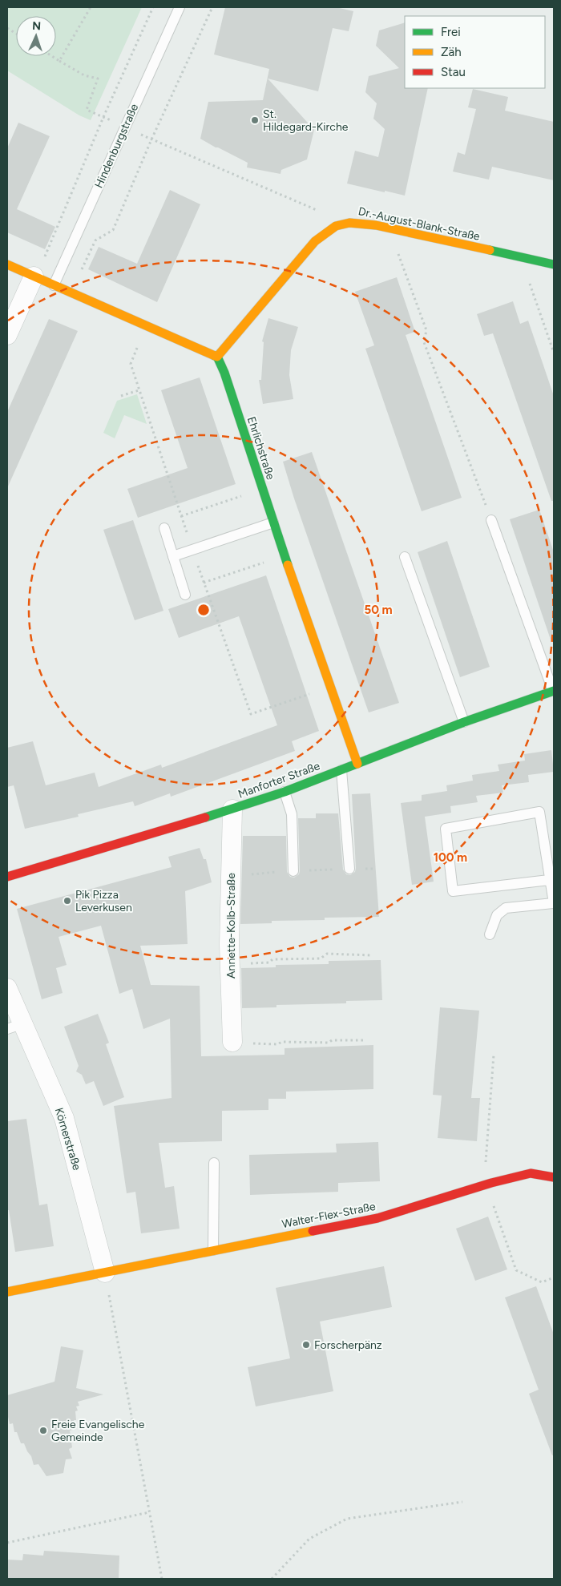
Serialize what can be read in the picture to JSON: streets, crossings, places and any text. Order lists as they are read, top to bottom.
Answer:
{
  "streets": {
    "street": [
      "Dr.-August-Blank-Straße",
      "Ehrlichstraße",
      "Manforter Straße",
      "Annette-Kolb-Straße",
      "Körnerstraße",
      "Walter-Flex-Straße"
    ],
    "lane": ["Hindenburgstraße"]
  },
  "crossings": [
    ["Dr.-August-Blank-Straße", "Ehrlichstraße"],
    ["Ehrlichstraße", "Manforter Straße"],
    ["Manforter Straße", "Annette-Kolb-Straße"],
    ["Körnerstraße", "Walter-Flex-Straße"]
  ],
  "places": [
    "St. Hildegard-Kirche",
    "Pik Pizza Leverkusen",
    "Forscherpänz",
    "Freie Evangelische Gemeinde"
  ],
  "legend": ["Frei", "Zäh", "Stau"],
  "north": "top",
  "rings": ["50 m", "100 m"]
}
